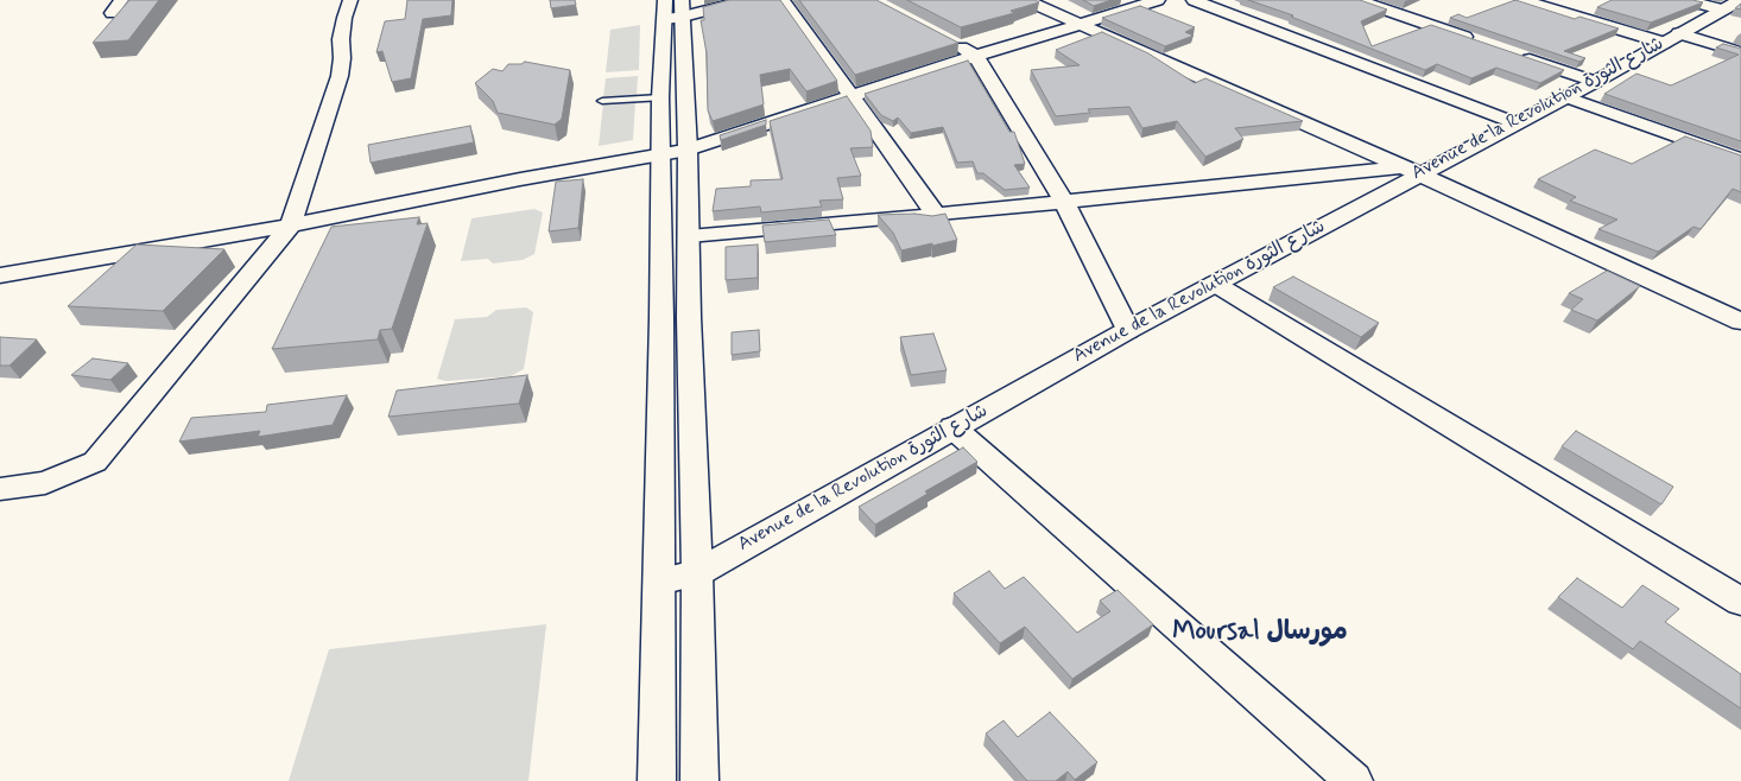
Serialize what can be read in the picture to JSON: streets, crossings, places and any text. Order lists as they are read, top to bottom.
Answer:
{
  "streets": {
    "street": ["Avenue de la Revolution شارع الثورة"]
  },
  "districts": ["Moursal مورسال"]
}
